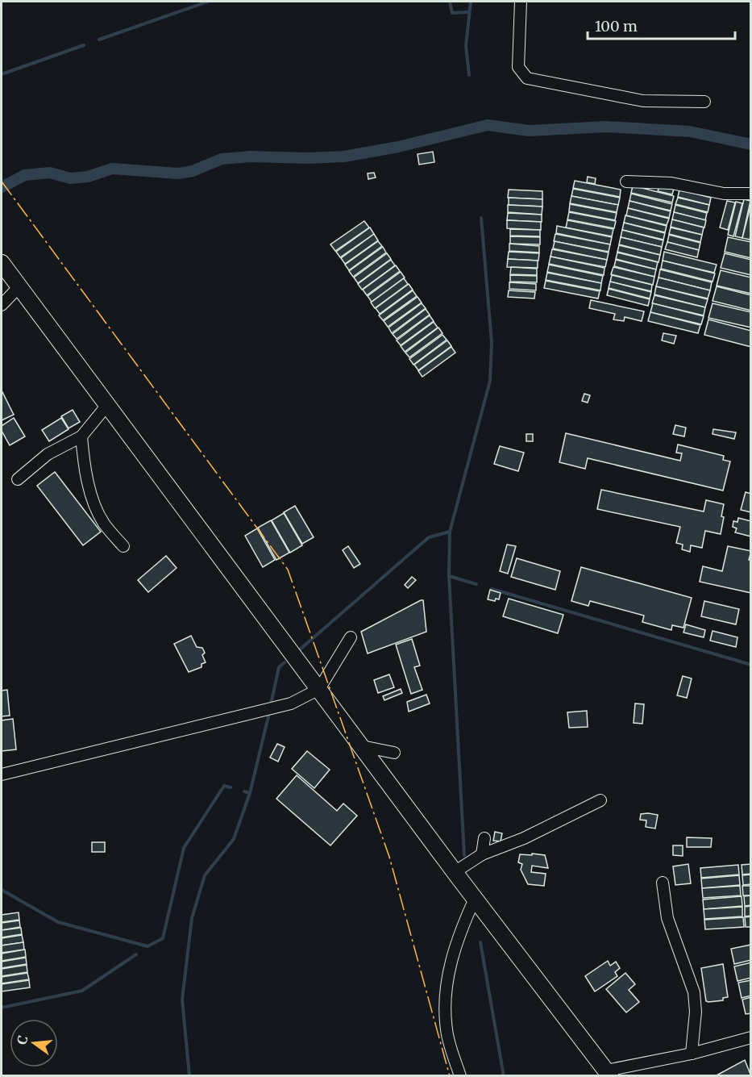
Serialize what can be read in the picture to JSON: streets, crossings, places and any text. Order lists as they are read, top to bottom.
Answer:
{
  "scale_bar": "100 m",
  "north": "left"
}
